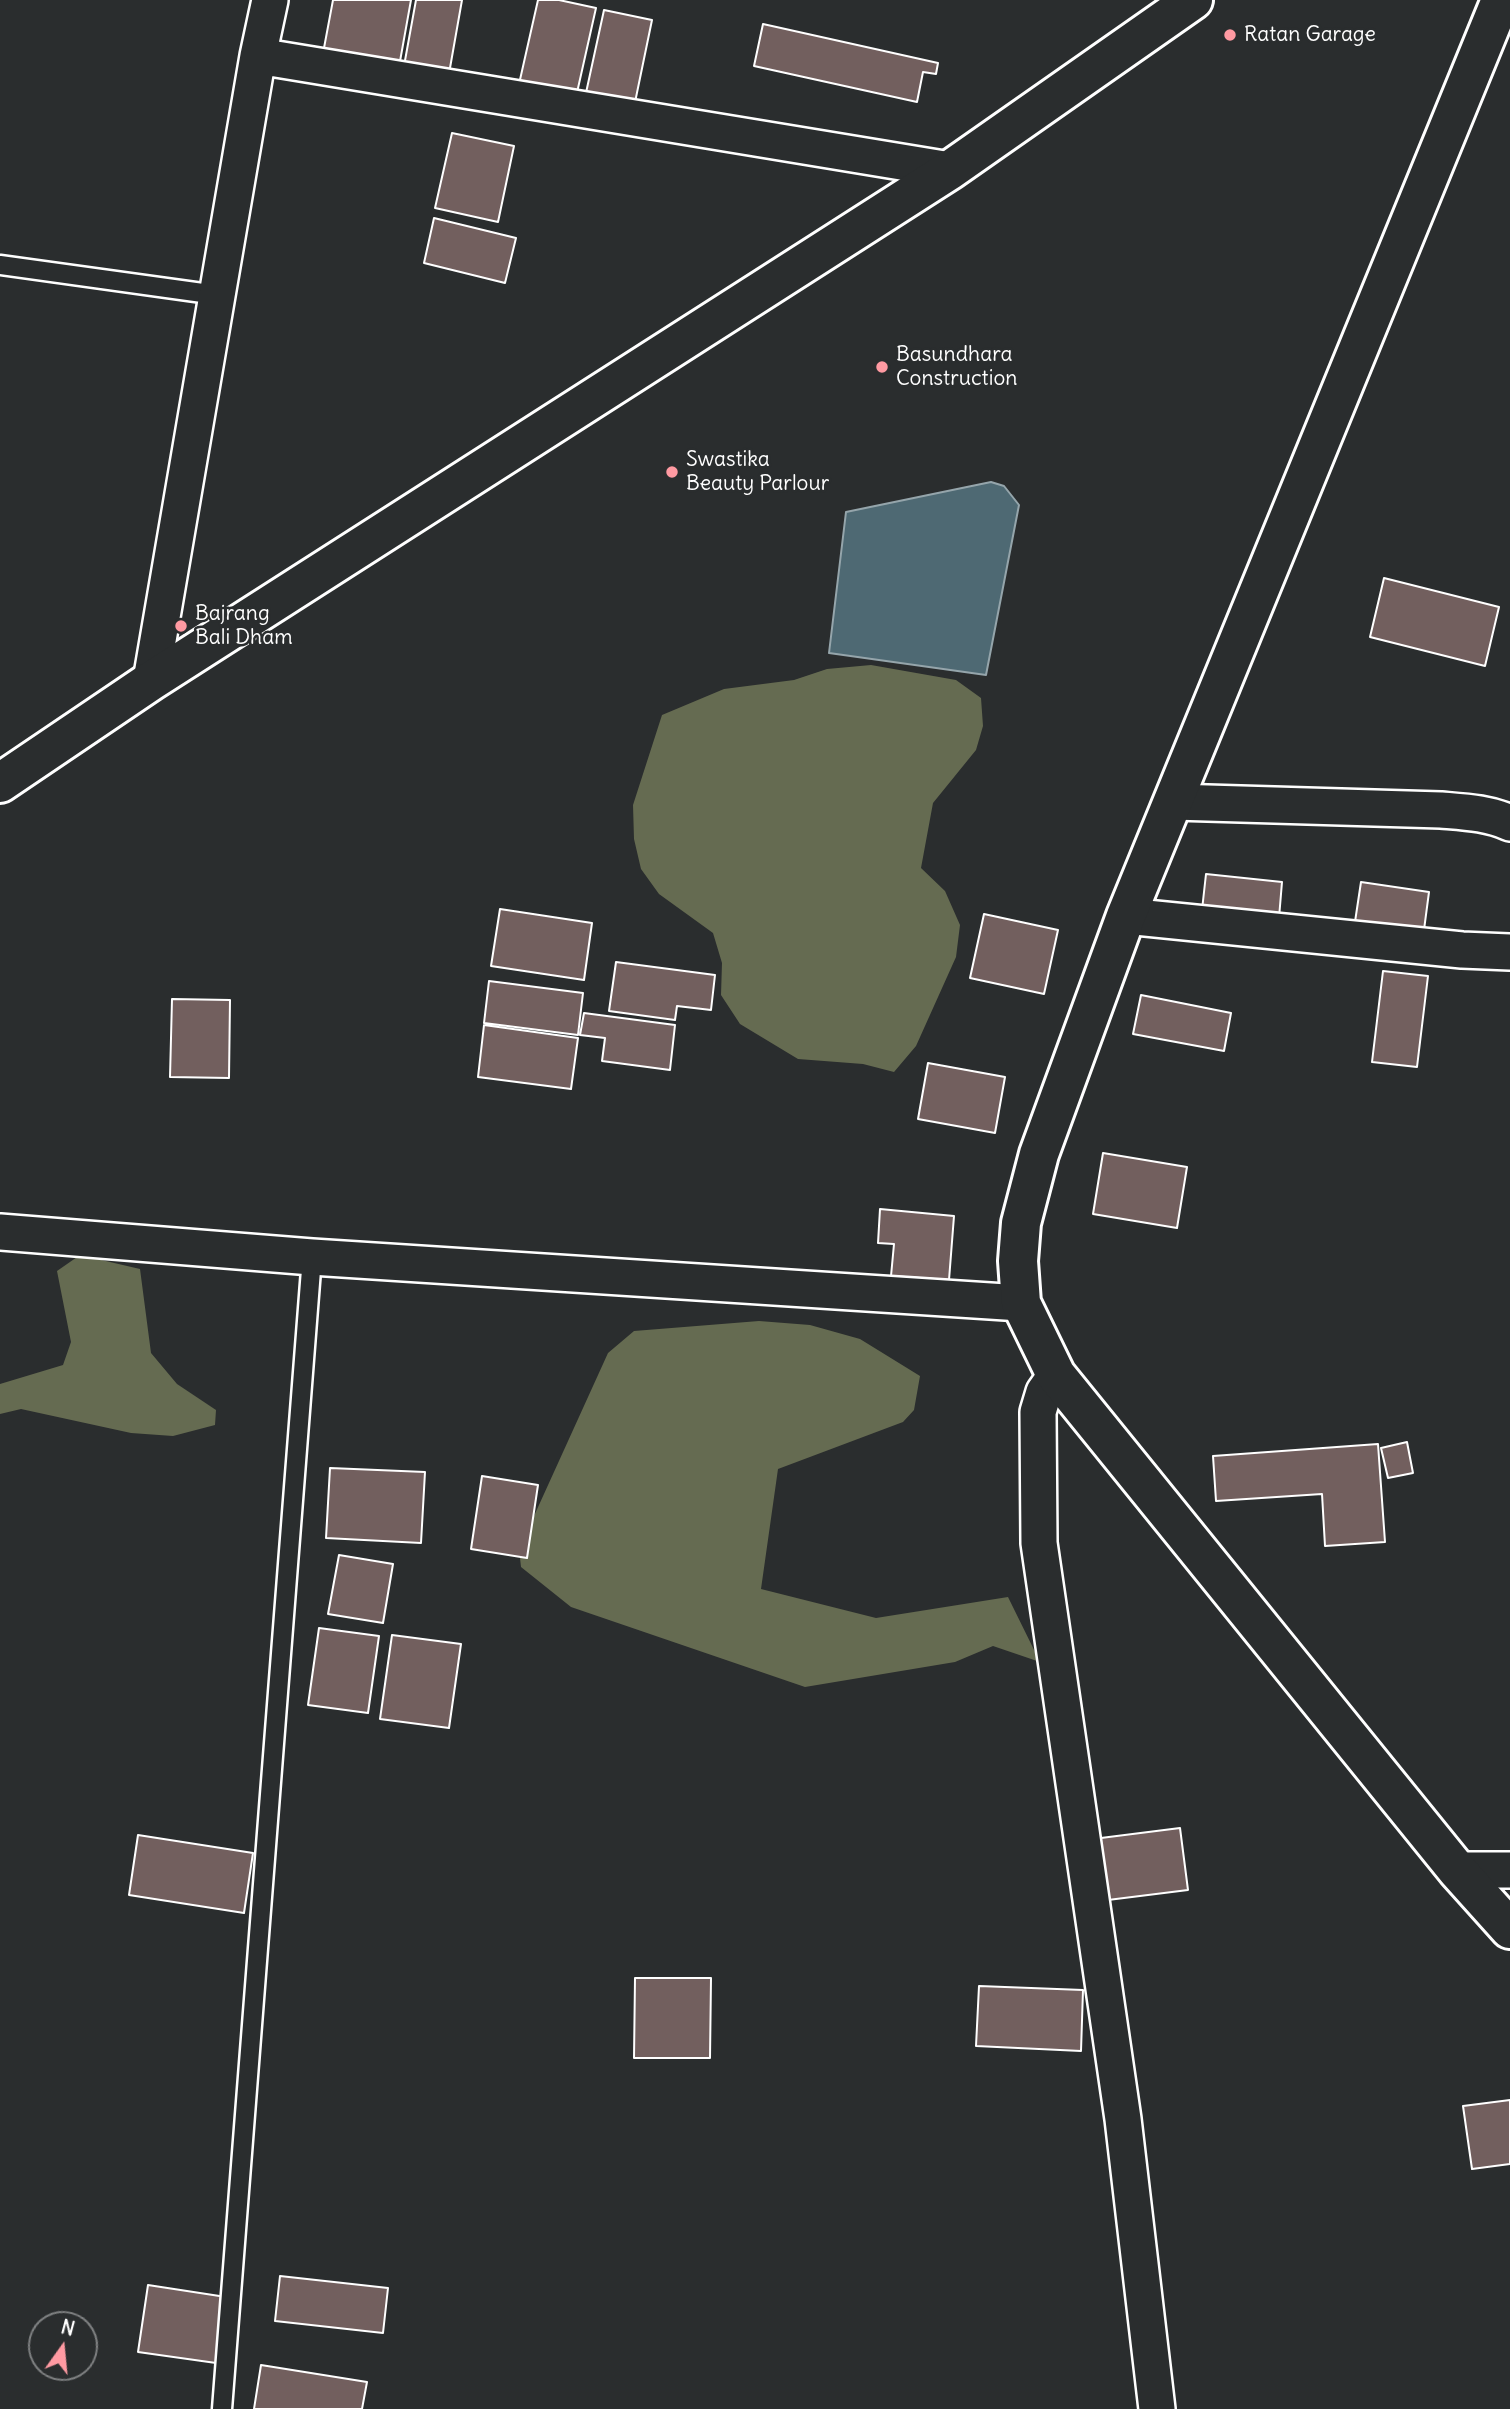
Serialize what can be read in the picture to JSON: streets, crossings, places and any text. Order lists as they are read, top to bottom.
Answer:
{
  "places": [
    "Ratan Garage",
    "Basundhara Construction",
    "Swastika Beauty Parlour",
    "Bajrang Bali Dham"
  ],
  "north": "top"
}
